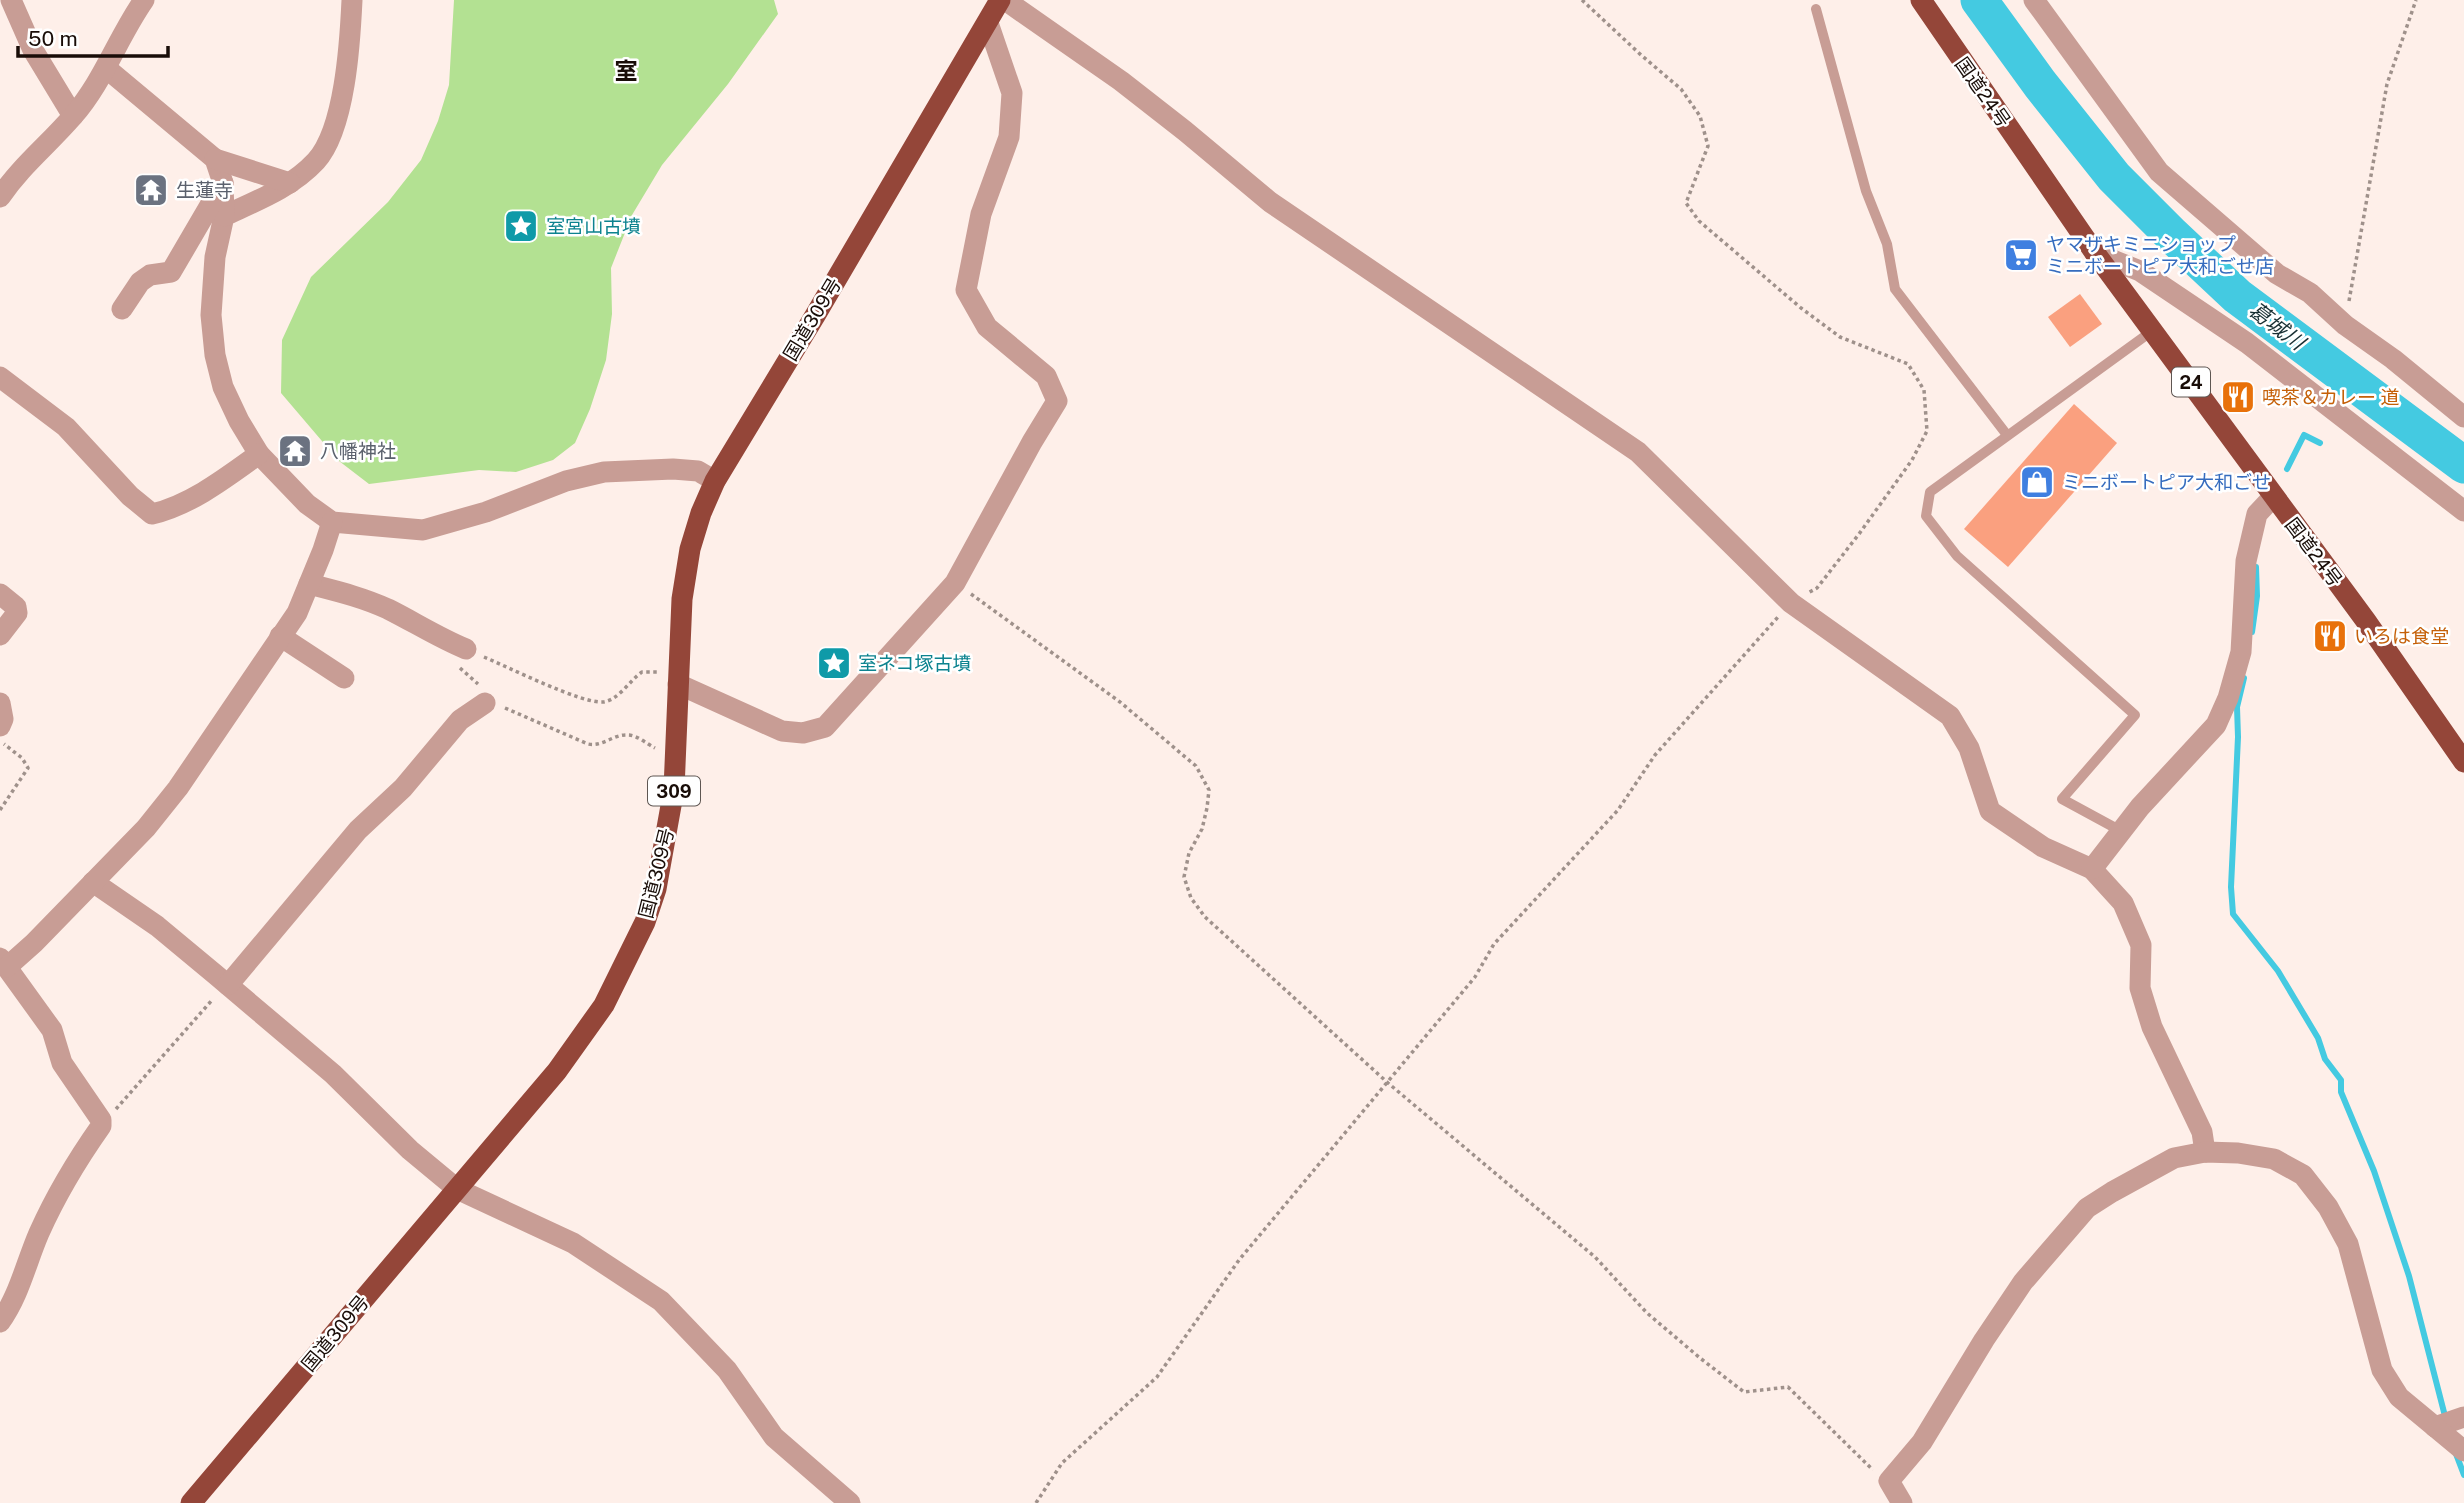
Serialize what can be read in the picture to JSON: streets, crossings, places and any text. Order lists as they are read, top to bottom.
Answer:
{
  "streets": {
    "highway": [
      "国道24号",
      "国道309号",
      "24",
      "309"
    ]
  },
  "districts": ["室"],
  "water": ["葛城川"],
  "places": {
    "temple": ["生蓮寺", "八幡神社"],
    "place": ["室宮山古墳", "室ネコ塚古墳"],
    "supermarket": ["ヤマザキミニショップ ミニボートピア大和ごせ店"],
    "restaurant": ["喫茶＆カレー 道", "いろは食堂"],
    "shop": ["ミニボートピア大和ごせ"]
  },
  "scale_bar": "50 m"
}
